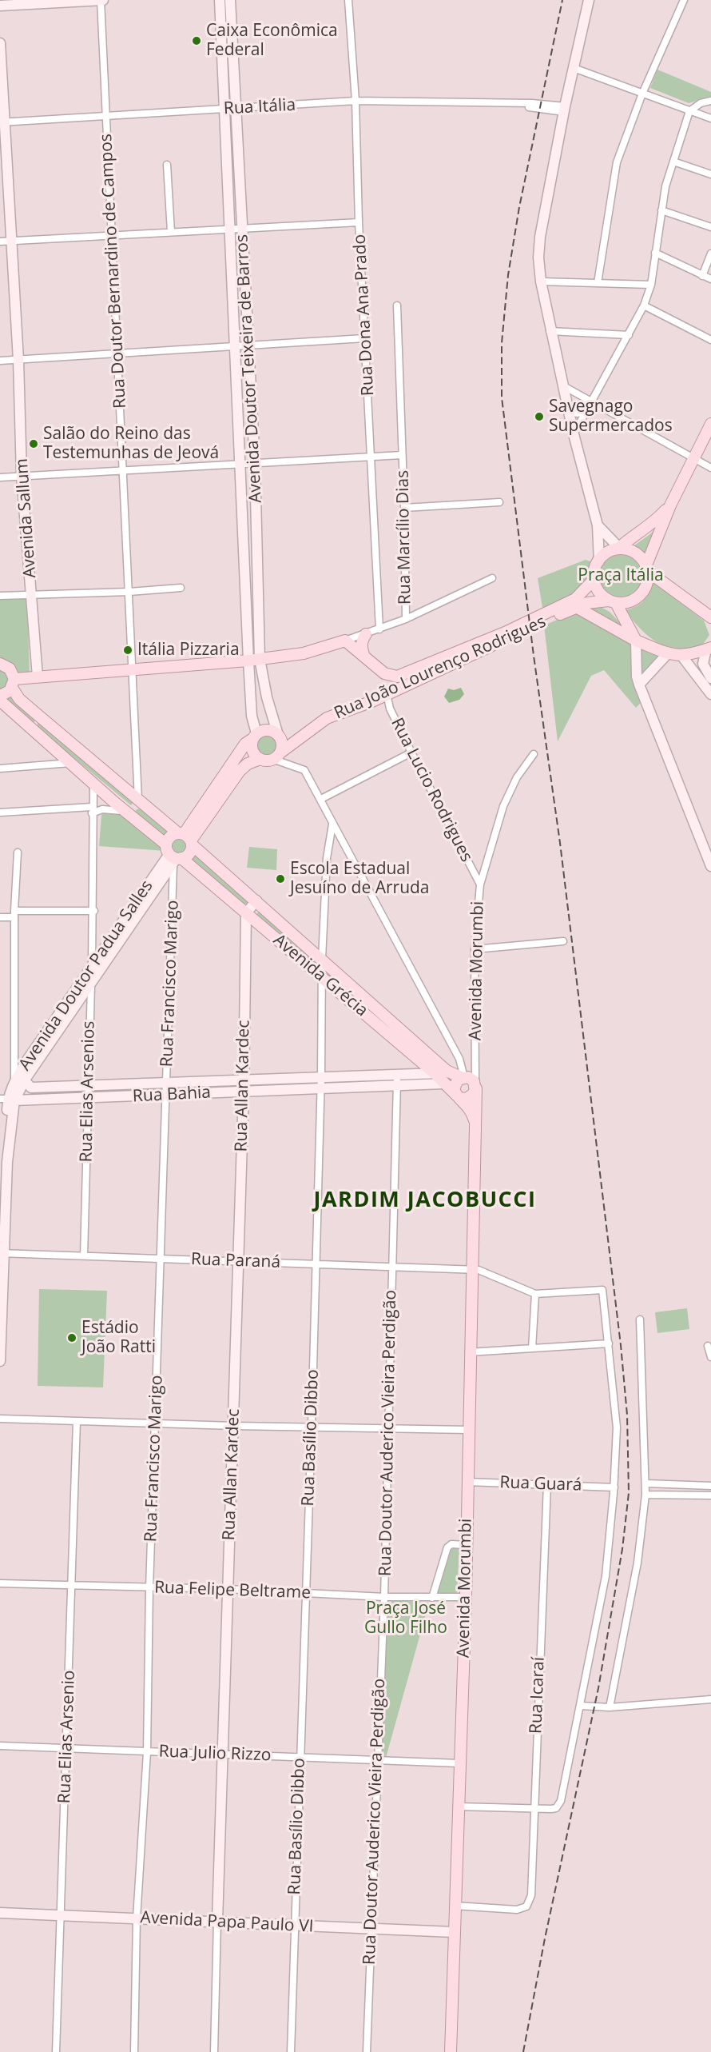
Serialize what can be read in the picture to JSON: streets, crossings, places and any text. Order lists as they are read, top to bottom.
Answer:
{
  "streets": {
    "main road": [
      "Avenida Doutor Teixeira de Barros",
      "Avenida Sallum",
      "Rua João Lourenço Rodrigues",
      "Avenida Morumbi",
      "Avenida Doutor Padua Salles",
      "Avenida Grécia",
      "Rua Allan Kardec",
      "Rua Bahia",
      "Avenida Papa Paulo VI"
    ],
    "street": [
      "Rua Itália",
      "Rua Doutor Bernardino de Campos",
      "Rua Dona Ana Prado",
      "Rua Marcílio Dias",
      "Rua Lucio Rodrigues",
      "Rua Francisco Marigo",
      "Rua Elias Arsenios",
      "Rua Paraná",
      "Rua Doutor Auderico Vieira Perdigão",
      "Rua Basílio Dibbo",
      "Rua Guará",
      "Rua Felipe Beltrame",
      "Rua Icaraí",
      "Rua Elias Arsenio",
      "Rua Julio Rizzo"
    ]
  },
  "crossings": [
    ["Rua Itália", "Rua Doutor Bernardino de Campos"],
    ["Rua Itália", "Rua Dona Ana Prado"],
    ["Rua Itália", "Avenida Doutor Teixeira de Barros"],
    ["Rua Itália", "Avenida Sallum"],
    ["Rua Doutor Bernardino de Campos", "Avenida Grécia"],
    ["Avenida Doutor Teixeira de Barros", "Rua João Lourenço Rodrigues"],
    ["Rua João Lourenço Rodrigues", "Rua Lucio Rodrigues"],
    ["Rua Lucio Rodrigues", "Avenida Morumbi"],
    ["Avenida Morumbi", "Avenida Grécia"],
    ["Avenida Morumbi", "Rua Paraná"],
    ["Avenida Morumbi", "Rua Guará"],
    ["Avenida Morumbi", "Rua Felipe Beltrame"],
    ["Avenida Morumbi", "Rua Icaraí"],
    ["Avenida Morumbi", "Rua Julio Rizzo"],
    ["Avenida Morumbi", "Avenida Papa Paulo VI"],
    ["Avenida Doutor Padua Salles", "Avenida Grécia"],
    ["Avenida Doutor Padua Salles", "Rua Francisco Marigo"],
    ["Avenida Doutor Padua Salles", "Rua Elias Arsenios"],
    ["Avenida Doutor Padua Salles", "Rua Bahia"],
    ["Avenida Doutor Padua Salles", "Rua Paraná"],
    ["Avenida Grécia", "Rua Francisco Marigo"],
    ["Avenida Grécia", "Rua Allan Kardec"],
    ["Avenida Grécia", "Rua Elias Arsenios"],
    ["Avenida Grécia", "Rua Bahia"],
    ["Avenida Grécia", "Rua Basílio Dibbo"],
    ["Rua Francisco Marigo", "Rua Bahia"],
    ["Rua Francisco Marigo", "Rua Paraná"],
    ["Rua Francisco Marigo", "Rua Felipe Beltrame"],
    ["Rua Francisco Marigo", "Rua Julio Rizzo"],
    ["Rua Francisco Marigo", "Avenida Papa Paulo VI"],
    ["Rua Allan Kardec", "Rua Bahia"],
    ["Rua Allan Kardec", "Rua Paraná"],
    ["Rua Allan Kardec", "Rua Felipe Beltrame"],
    ["Rua Allan Kardec", "Rua Julio Rizzo"],
    ["Rua Allan Kardec", "Avenida Papa Paulo VI"],
    ["Rua Elias Arsenios", "Rua Bahia"],
    ["Rua Elias Arsenios", "Rua Paraná"],
    ["Rua Bahia", "Rua Doutor Auderico Vieira Perdigão"],
    ["Rua Bahia", "Rua Basílio Dibbo"],
    ["Rua Paraná", "Rua Doutor Auderico Vieira Perdigão"],
    ["Rua Paraná", "Rua Basílio Dibbo"],
    ["Rua Doutor Auderico Vieira Perdigão", "Rua Felipe Beltrame"],
    ["Rua Doutor Auderico Vieira Perdigão", "Rua Julio Rizzo"],
    ["Rua Doutor Auderico Vieira Perdigão", "Avenida Papa Paulo VI"],
    ["Rua Basílio Dibbo", "Rua Felipe Beltrame"],
    ["Rua Basílio Dibbo", "Rua Julio Rizzo"],
    ["Rua Basílio Dibbo", "Avenida Papa Paulo VI"],
    ["Rua Guará", "Rua Icaraí"],
    ["Rua Felipe Beltrame", "Rua Elias Arsenio"],
    ["Rua Elias Arsenio", "Rua Julio Rizzo"],
    ["Rua Elias Arsenio", "Avenida Papa Paulo VI"]
  ],
  "districts": ["JARDIM JACOBUCCI"],
  "parks": ["Praça Itália", "Praça José Gullo Filho"],
  "places": [
    "Caixa Econômica Federal",
    "Savegnago Supermercados",
    "Salão do Reino das Testemunhas de Jeová",
    "Itália Pizzaria",
    "Escola Estadual Jesuíno de Arruda",
    "Estádio João Ratti"
  ]
}
